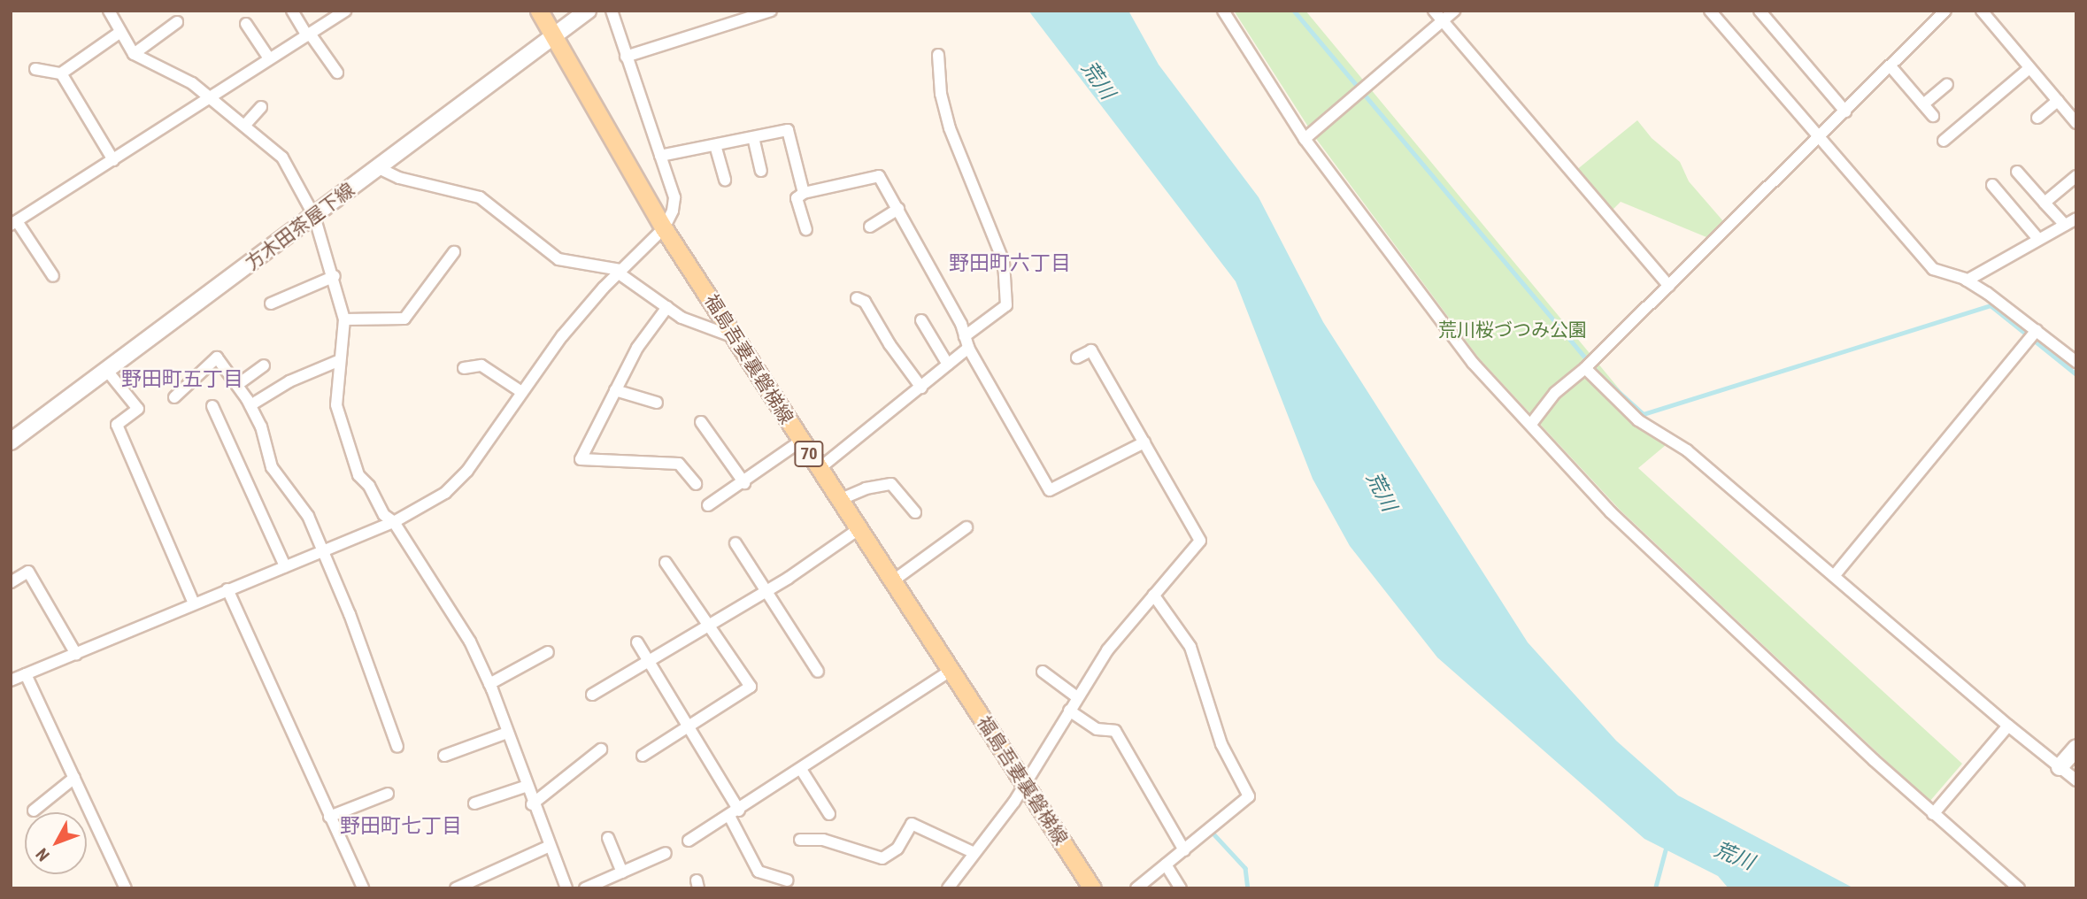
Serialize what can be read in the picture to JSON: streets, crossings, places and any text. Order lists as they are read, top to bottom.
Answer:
{
  "streets": {
    "main road": ["福島吾妻裏磐梯線", "70"],
    "street": ["方木田茶屋下線"]
  },
  "crossings": [
    ["方木田茶屋下線", "福島吾妻裏磐梯線"]
  ],
  "districts": ["野田町六丁目", "野田町五丁目", "野田町七丁目"],
  "water": ["荒川"],
  "parks": ["荒川桜づつみ公園"],
  "north": "bottom left"
}
